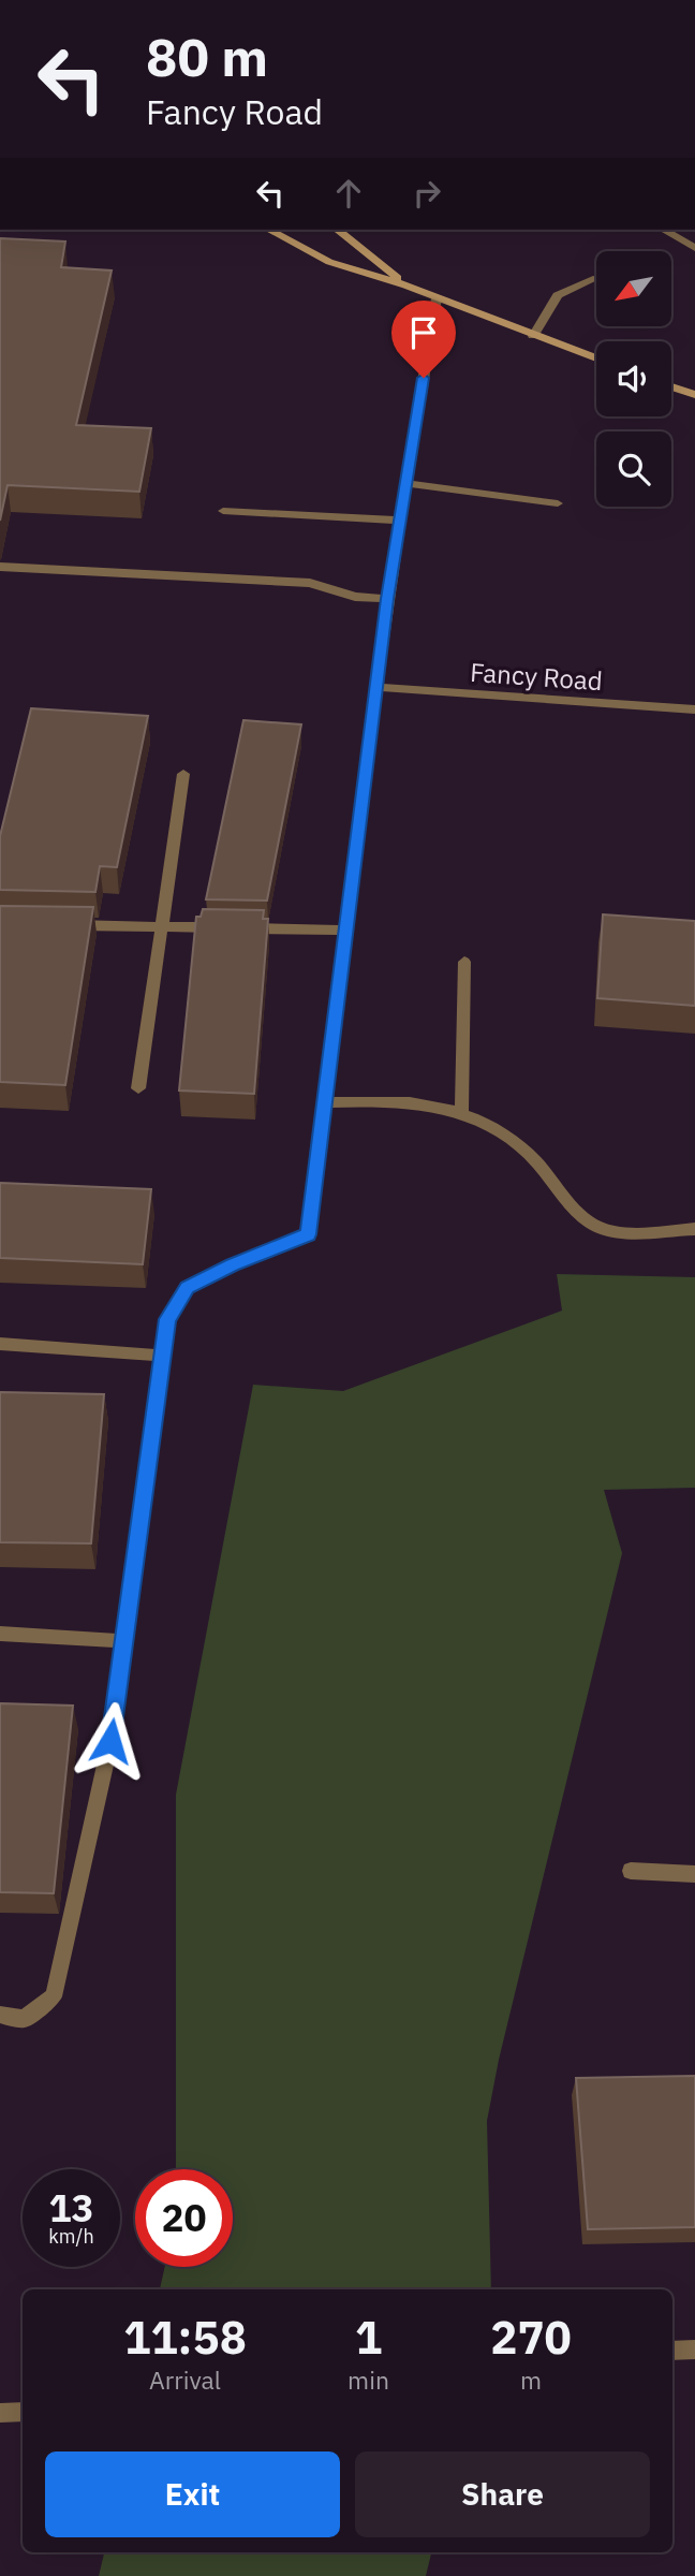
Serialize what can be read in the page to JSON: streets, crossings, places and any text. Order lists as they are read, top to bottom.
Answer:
{
  "streets": {
    "lane": ["Fancy Road"]
  },
  "north": "bottom left",
  "page": {
    "turn": ["80 m", "Fancy Road"],
    "speed": "13 km/h",
    "limit": "20",
    "eta": [
      "11:58",
      "Arrival",
      "1",
      "min",
      "270",
      "m"
    ],
    "buttons": ["Exit", "Share"]
  }
}
